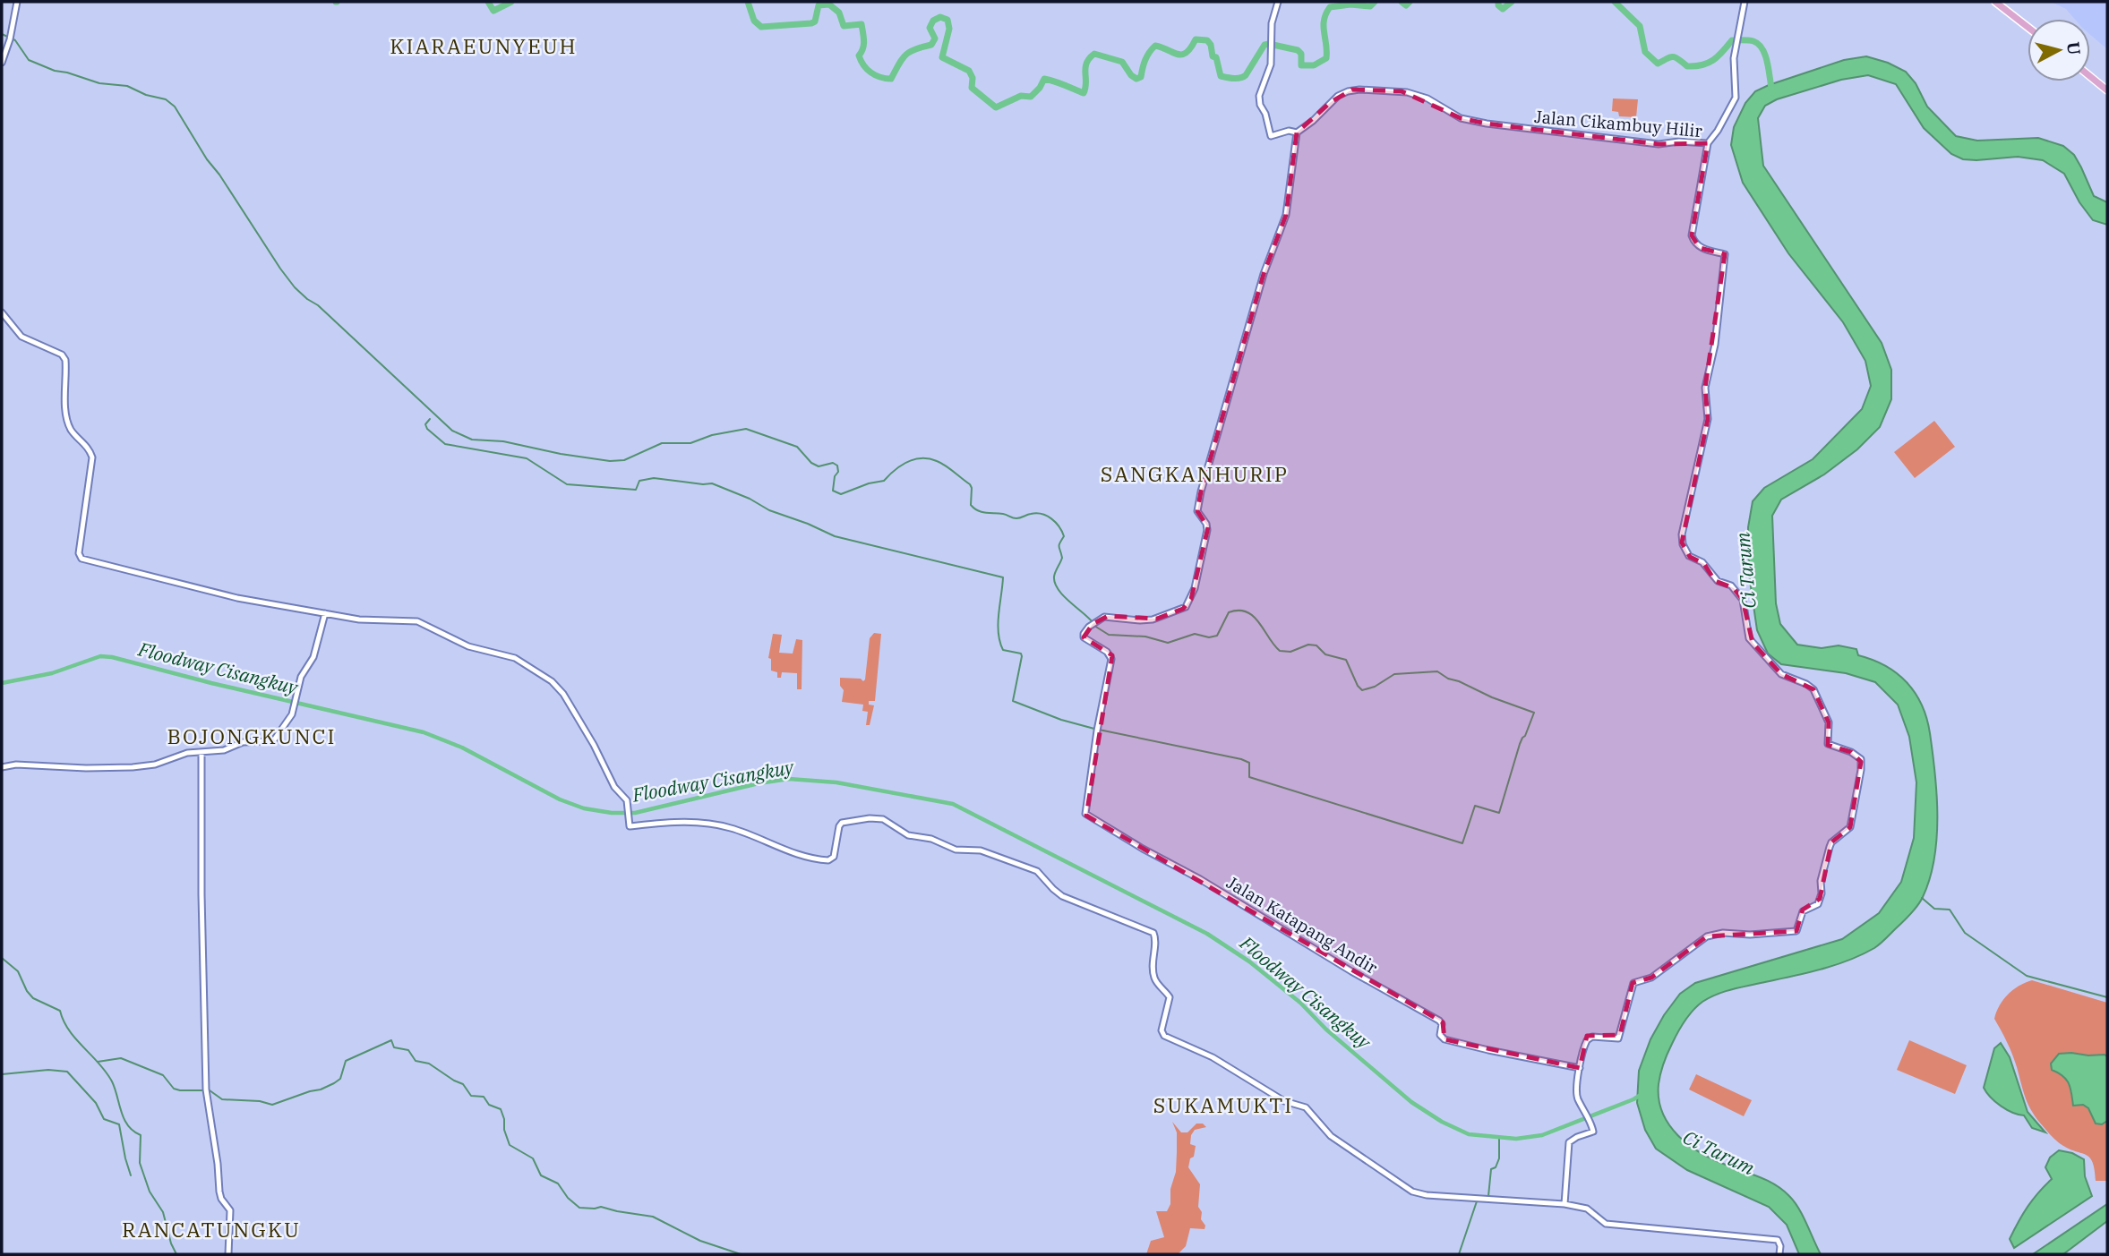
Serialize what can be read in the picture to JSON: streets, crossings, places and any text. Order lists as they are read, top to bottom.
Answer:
{
  "streets": {
    "street": ["Jalan Cikambuy Hilir", "Jalan Katapang Andir"]
  },
  "crossings": [
    ["Jalan Cikambuy Hilir", "Jalan Katapang Andir"]
  ],
  "districts": [
    "KIARAEUNYEUH",
    "SANGKANHURIP",
    "BOJONGKUNCI",
    "SUKAMUKTI",
    "RANCATUNGKU"
  ],
  "water": ["Ci Tarum", "Floodway Cisangkuy"],
  "north": "right"
}
